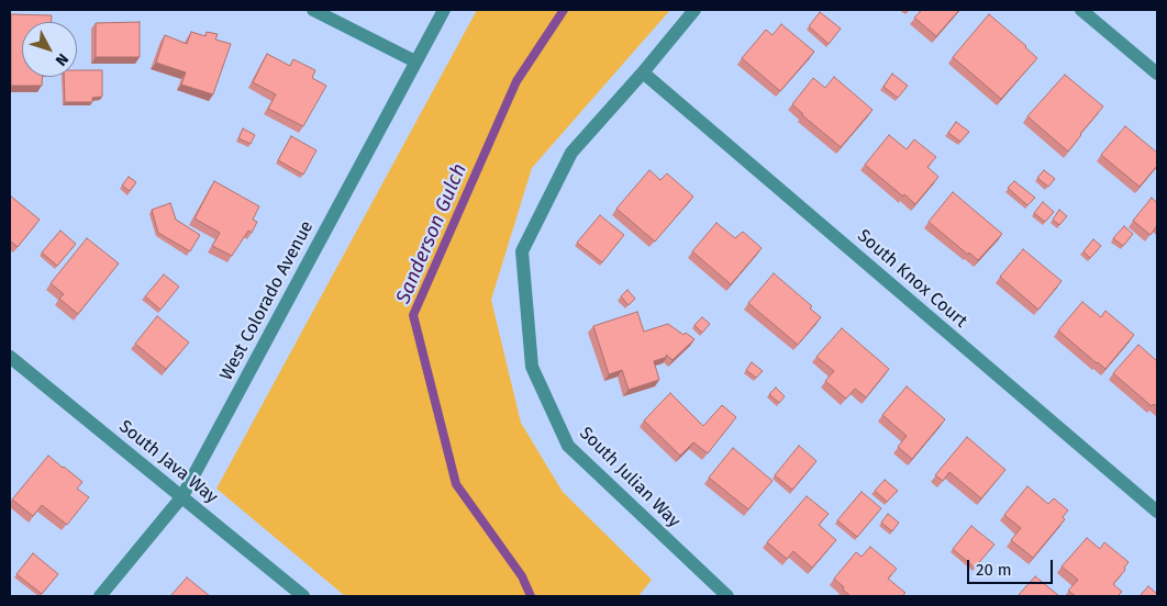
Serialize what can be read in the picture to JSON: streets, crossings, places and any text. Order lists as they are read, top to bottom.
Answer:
{
  "streets": {
    "street": [
      "South Knox Court",
      "West Colorado Avenue",
      "South Java Way",
      "South Julian Way"
    ]
  },
  "crossings": [
    ["South Knox Court", "South Julian Way"],
    ["West Colorado Avenue", "South Java Way"]
  ],
  "water": ["Sanderson Gulch"],
  "scale_bar": "20 m",
  "north": "bottom right"
}
